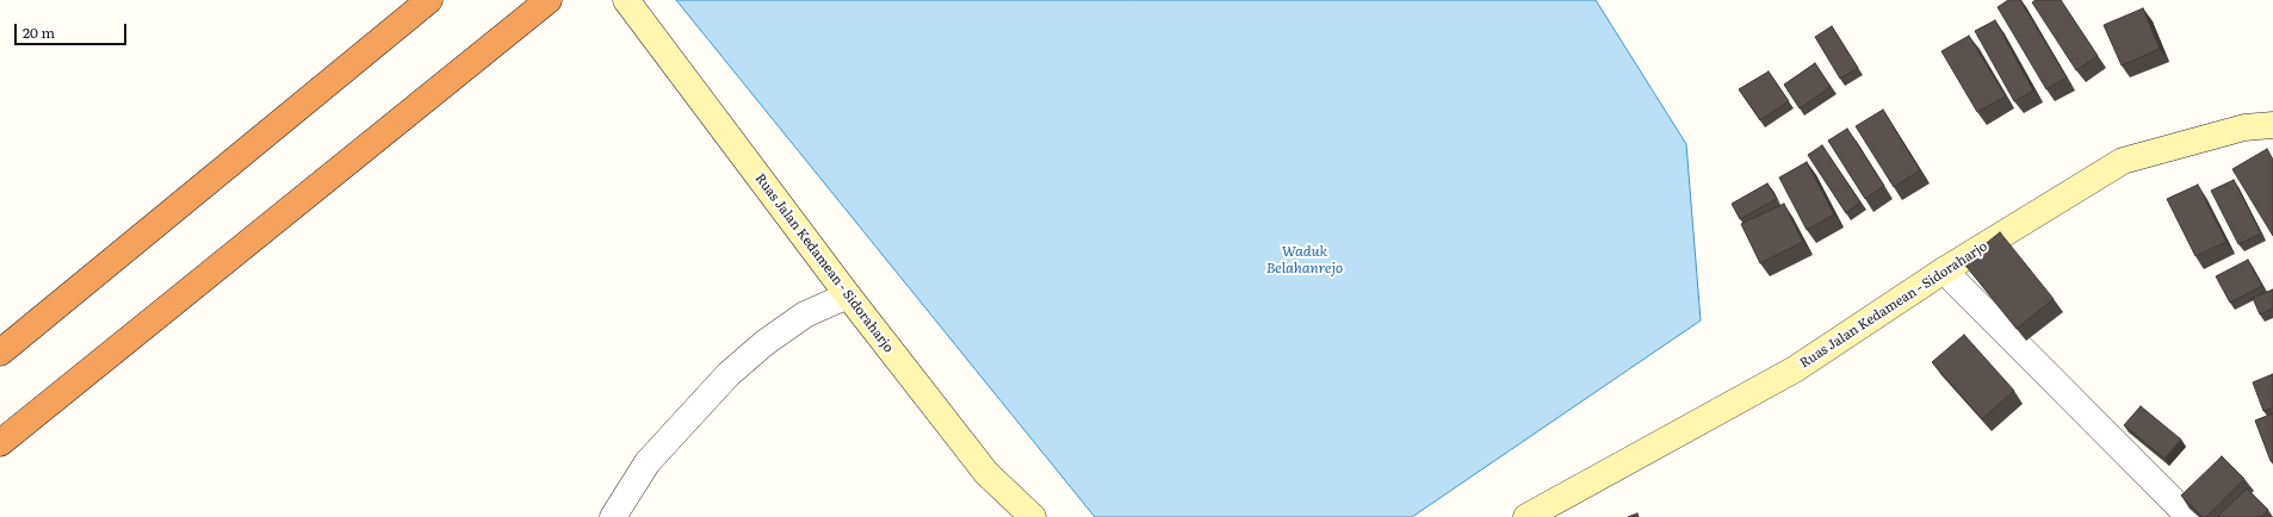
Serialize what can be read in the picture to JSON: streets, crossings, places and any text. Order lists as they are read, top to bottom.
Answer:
{
  "streets": {
    "main road": ["Ruas Jalan Kedamean - Sidoraharjo"]
  },
  "water": ["Waduk Belahanrejo"],
  "scale_bar": "20 m"
}
